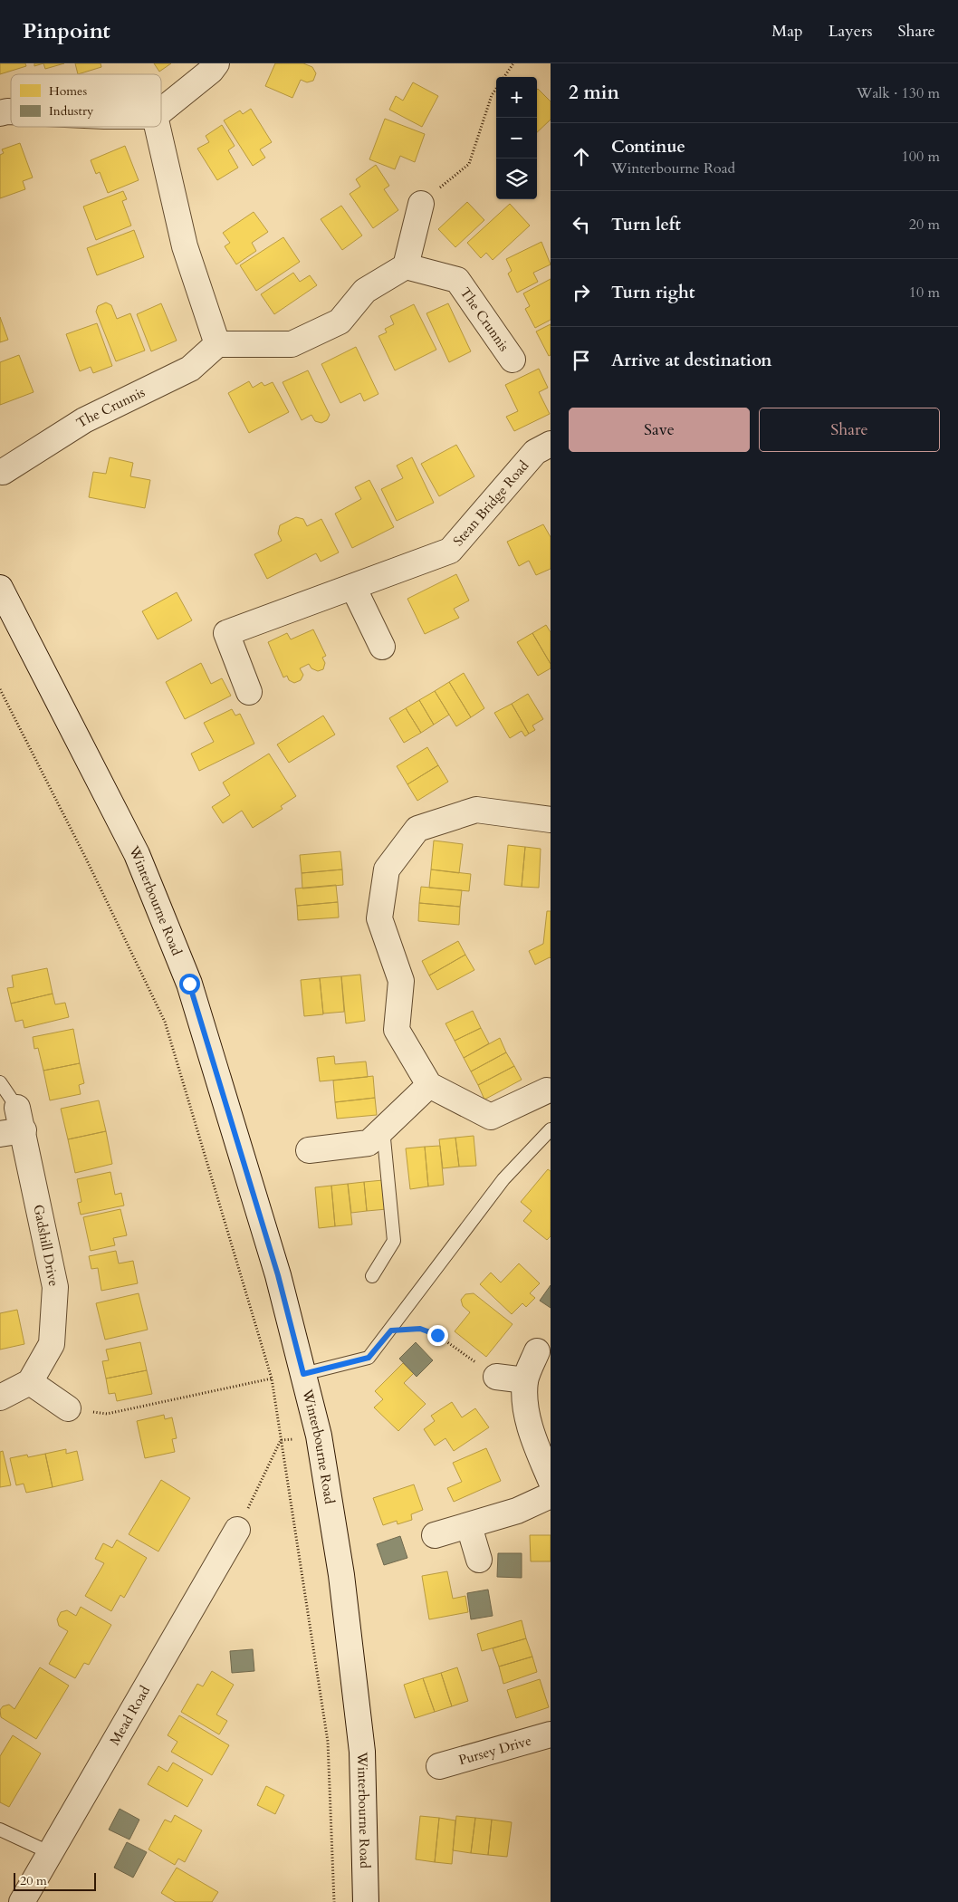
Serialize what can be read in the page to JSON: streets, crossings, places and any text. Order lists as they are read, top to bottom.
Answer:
{
  "streets": {
    "street": [
      "The Crunnis",
      "Stean Bridge Road",
      "Winterbourne Road",
      "Gadshill Drive",
      "Mead Road",
      "Pursey Drive"
    ]
  },
  "legend": ["Homes", "Industry"],
  "scale_bar": "20 m",
  "page": {
    "header": "Pinpoint",
    "nav": ["Map", "Layers", "Share"],
    "heading": ["2 min", "Walk · 130 m"],
    "map_buttons": ["+", "−"],
    "list": [
      ["Continue", "Winterbourne Road", "100 m"],
      ["Turn left", "20 m"],
      ["Turn right", "10 m"],
      "Arrive at destination"
    ],
    "buttons": ["Save", "Share"],
    "scale": "20 m"
  }
}
